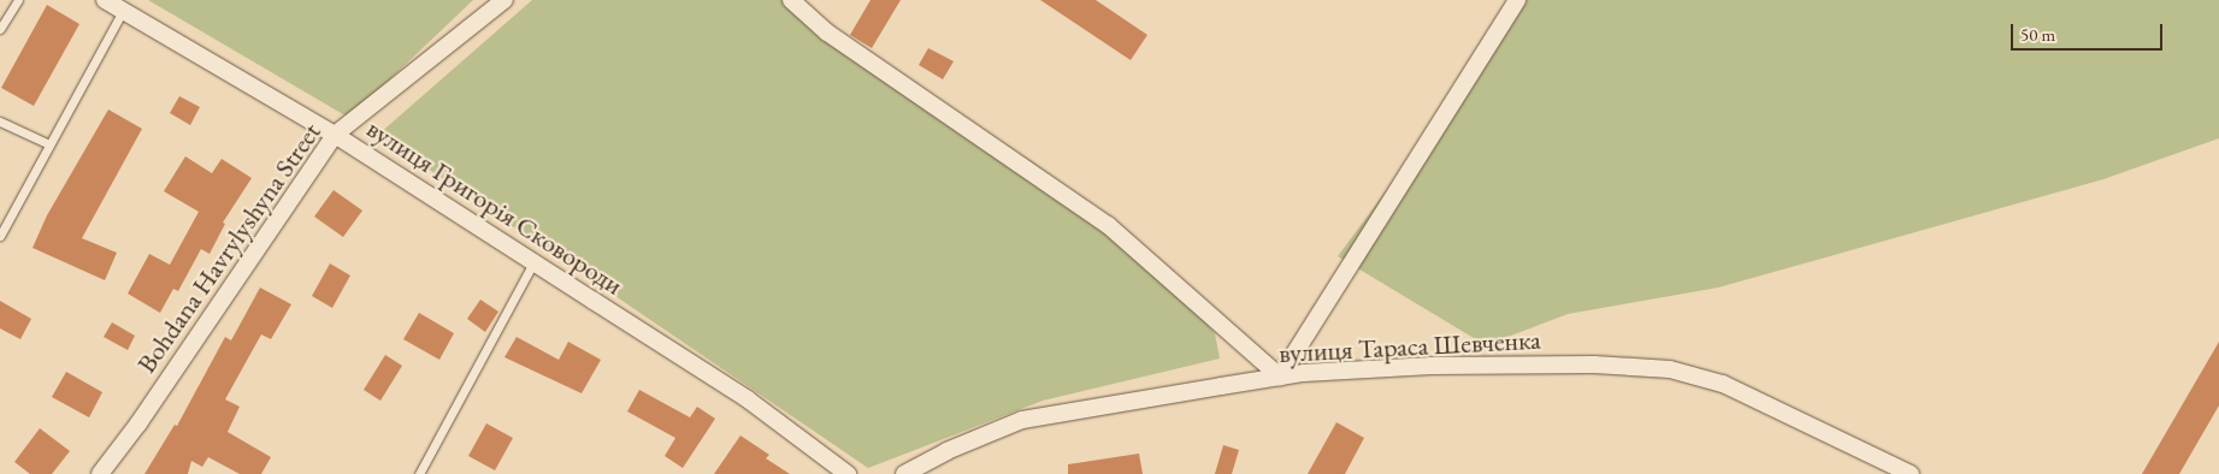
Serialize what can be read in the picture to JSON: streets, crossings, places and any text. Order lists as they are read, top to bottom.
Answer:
{
  "streets": {
    "street": ["вулиця Григорія Сковороди", "Bohdana Havrylyshyna Street", "вулиця Тараса Шевченка"]
  },
  "crossings": [
    ["вулиця Григорія Сковороди", "Bohdana Havrylyshyna Street"]
  ],
  "scale_bar": "50 m"
}
